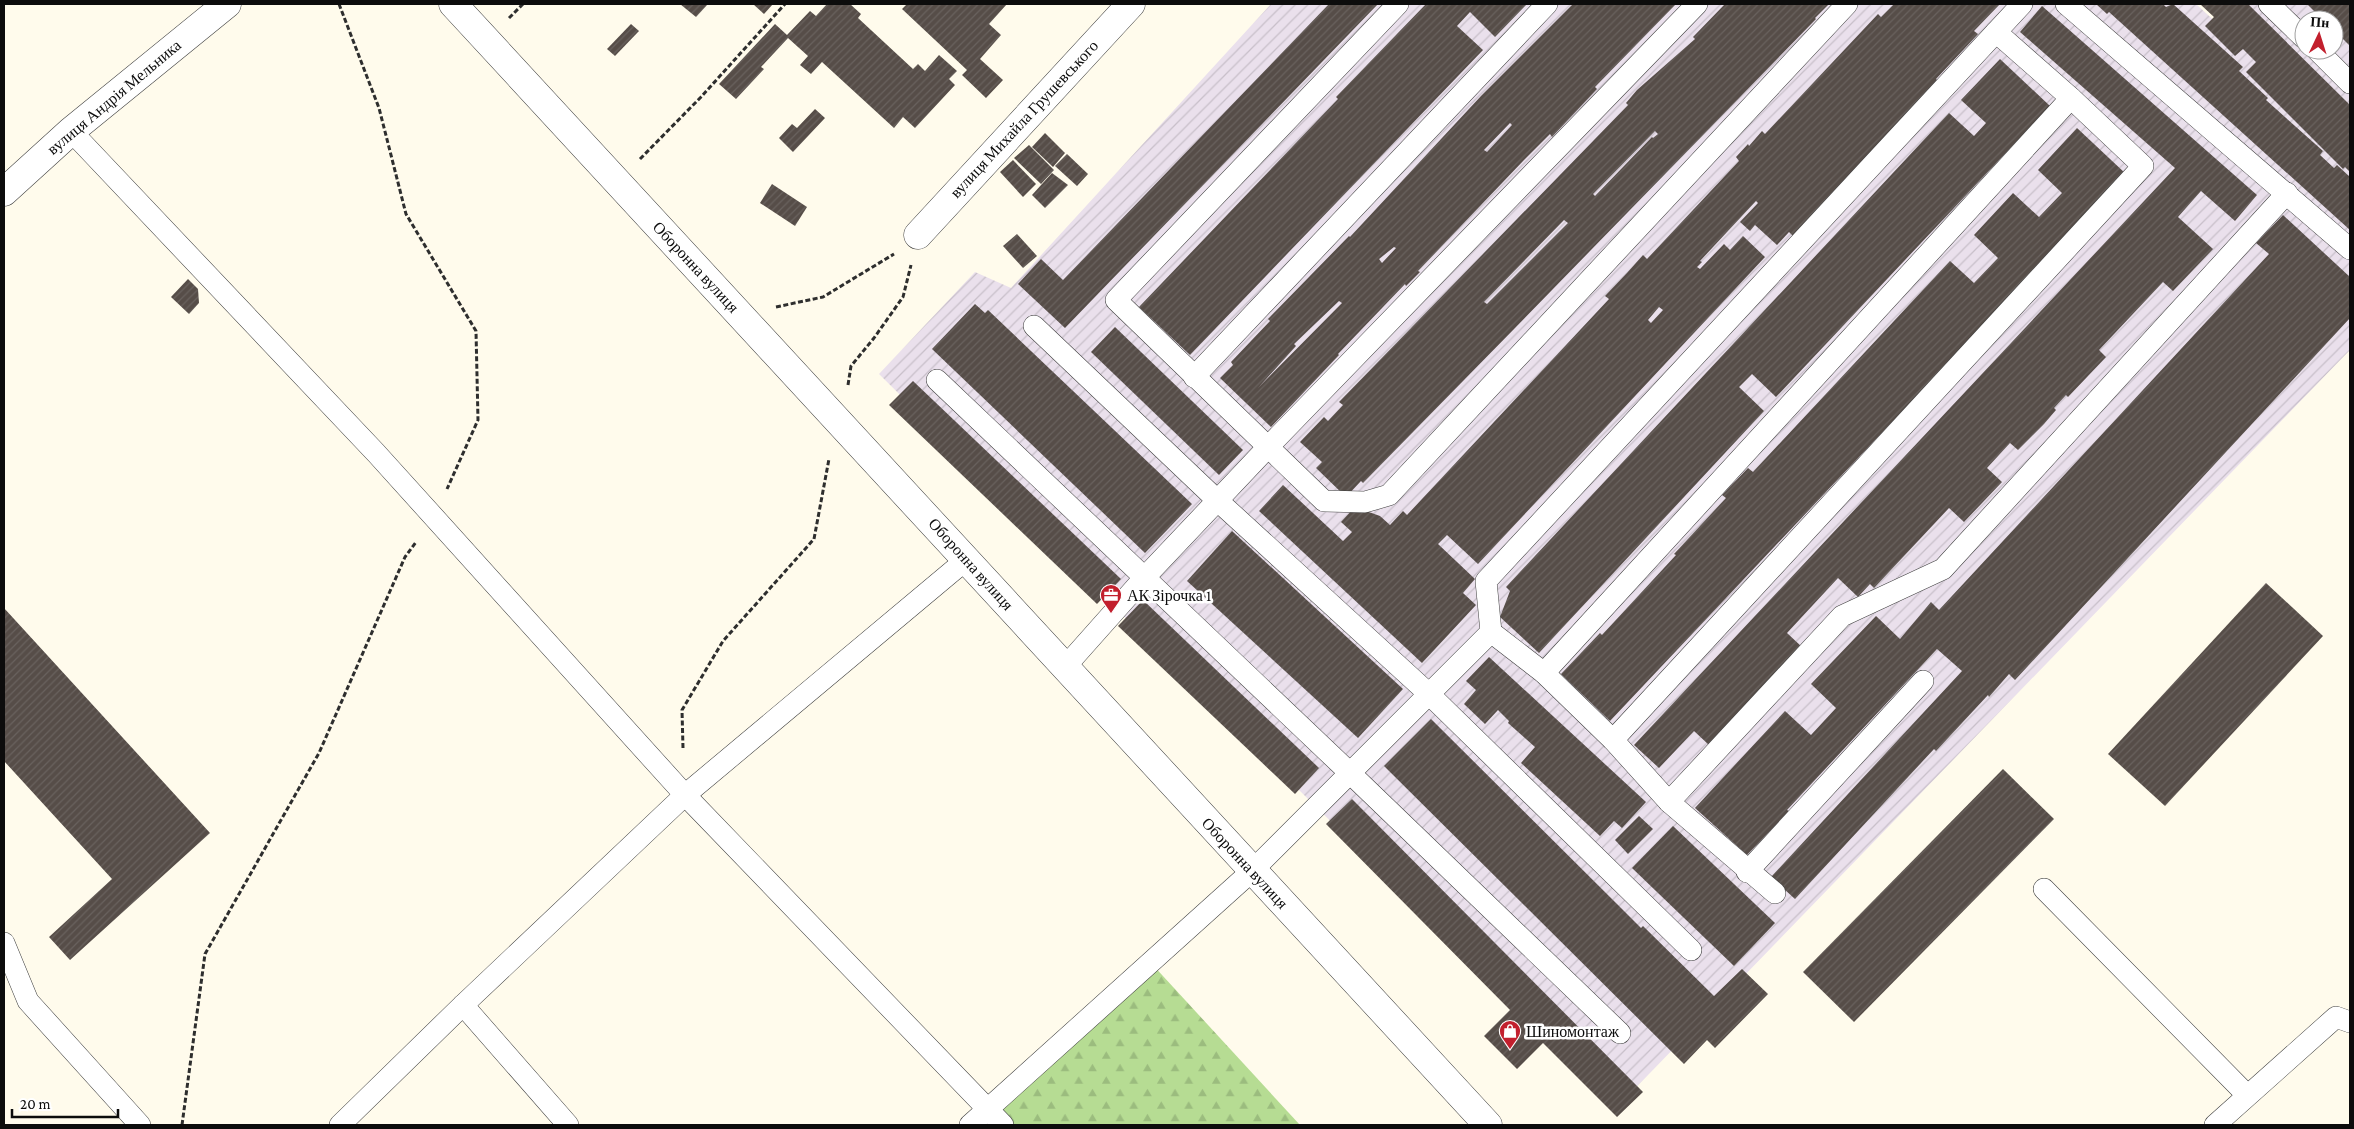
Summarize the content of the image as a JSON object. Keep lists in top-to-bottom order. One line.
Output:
{"streets":{"street":["вулиця Андрія Мельника","вулиця Михайла Грушевського","Оборонна вулиця"]},"places":{"office":["АК Зірочка 1"],"shop":["Шиномонтаж"]},"scale_bar":"20 m","north":"top"}
